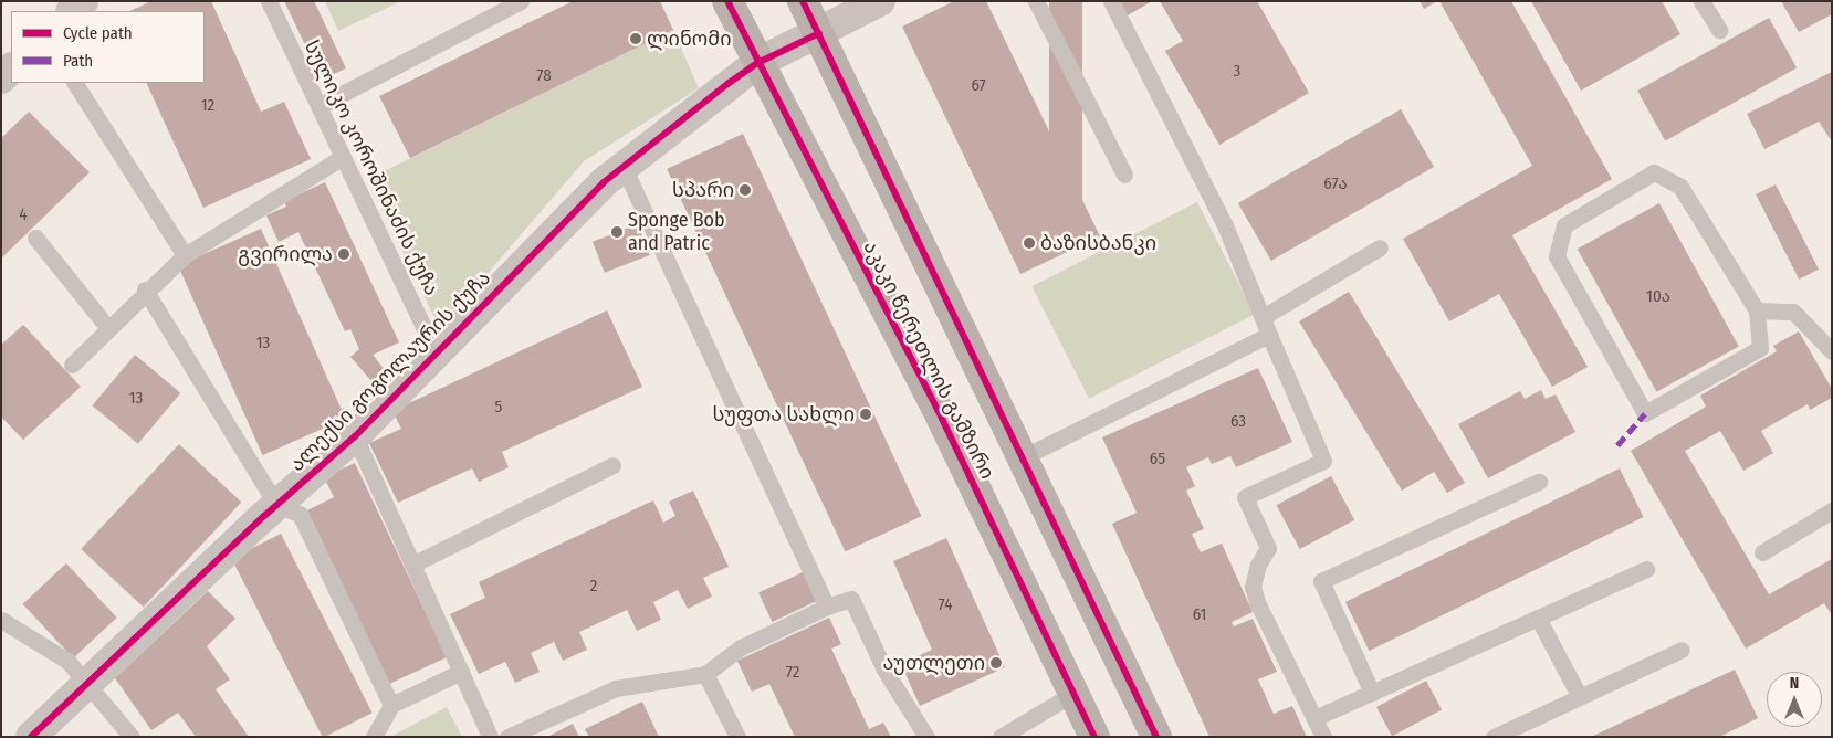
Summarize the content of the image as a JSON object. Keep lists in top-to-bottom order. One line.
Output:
{"streets":{"main road":["აკაკი წერეთლის გამზირი"],"street":["ალექსი გოგოლაურის ქუჩა"],"lane":["სულიკო კოროშინაძის ქუჩა"]},"crossings":[["სულიკო კოროშინაძის ქუჩა","ალექსი გოგოლაურის ქუჩა"],["აკაკი წერეთლის გამზირი","ალექსი გოგოლაურის ქუჩა"]],"places":["ლინომი","სპარი","Sponge Bob and Patric","ბაზისბანკი","გვირილა","სუფთა სახლი","აუთლეთი"],"house_numbers":["3","78","67","12","67ა","4","10ა","13","13","5","63","65","2","74","61","72"],"legend":["Cycle path","Path"],"north":"top"}
